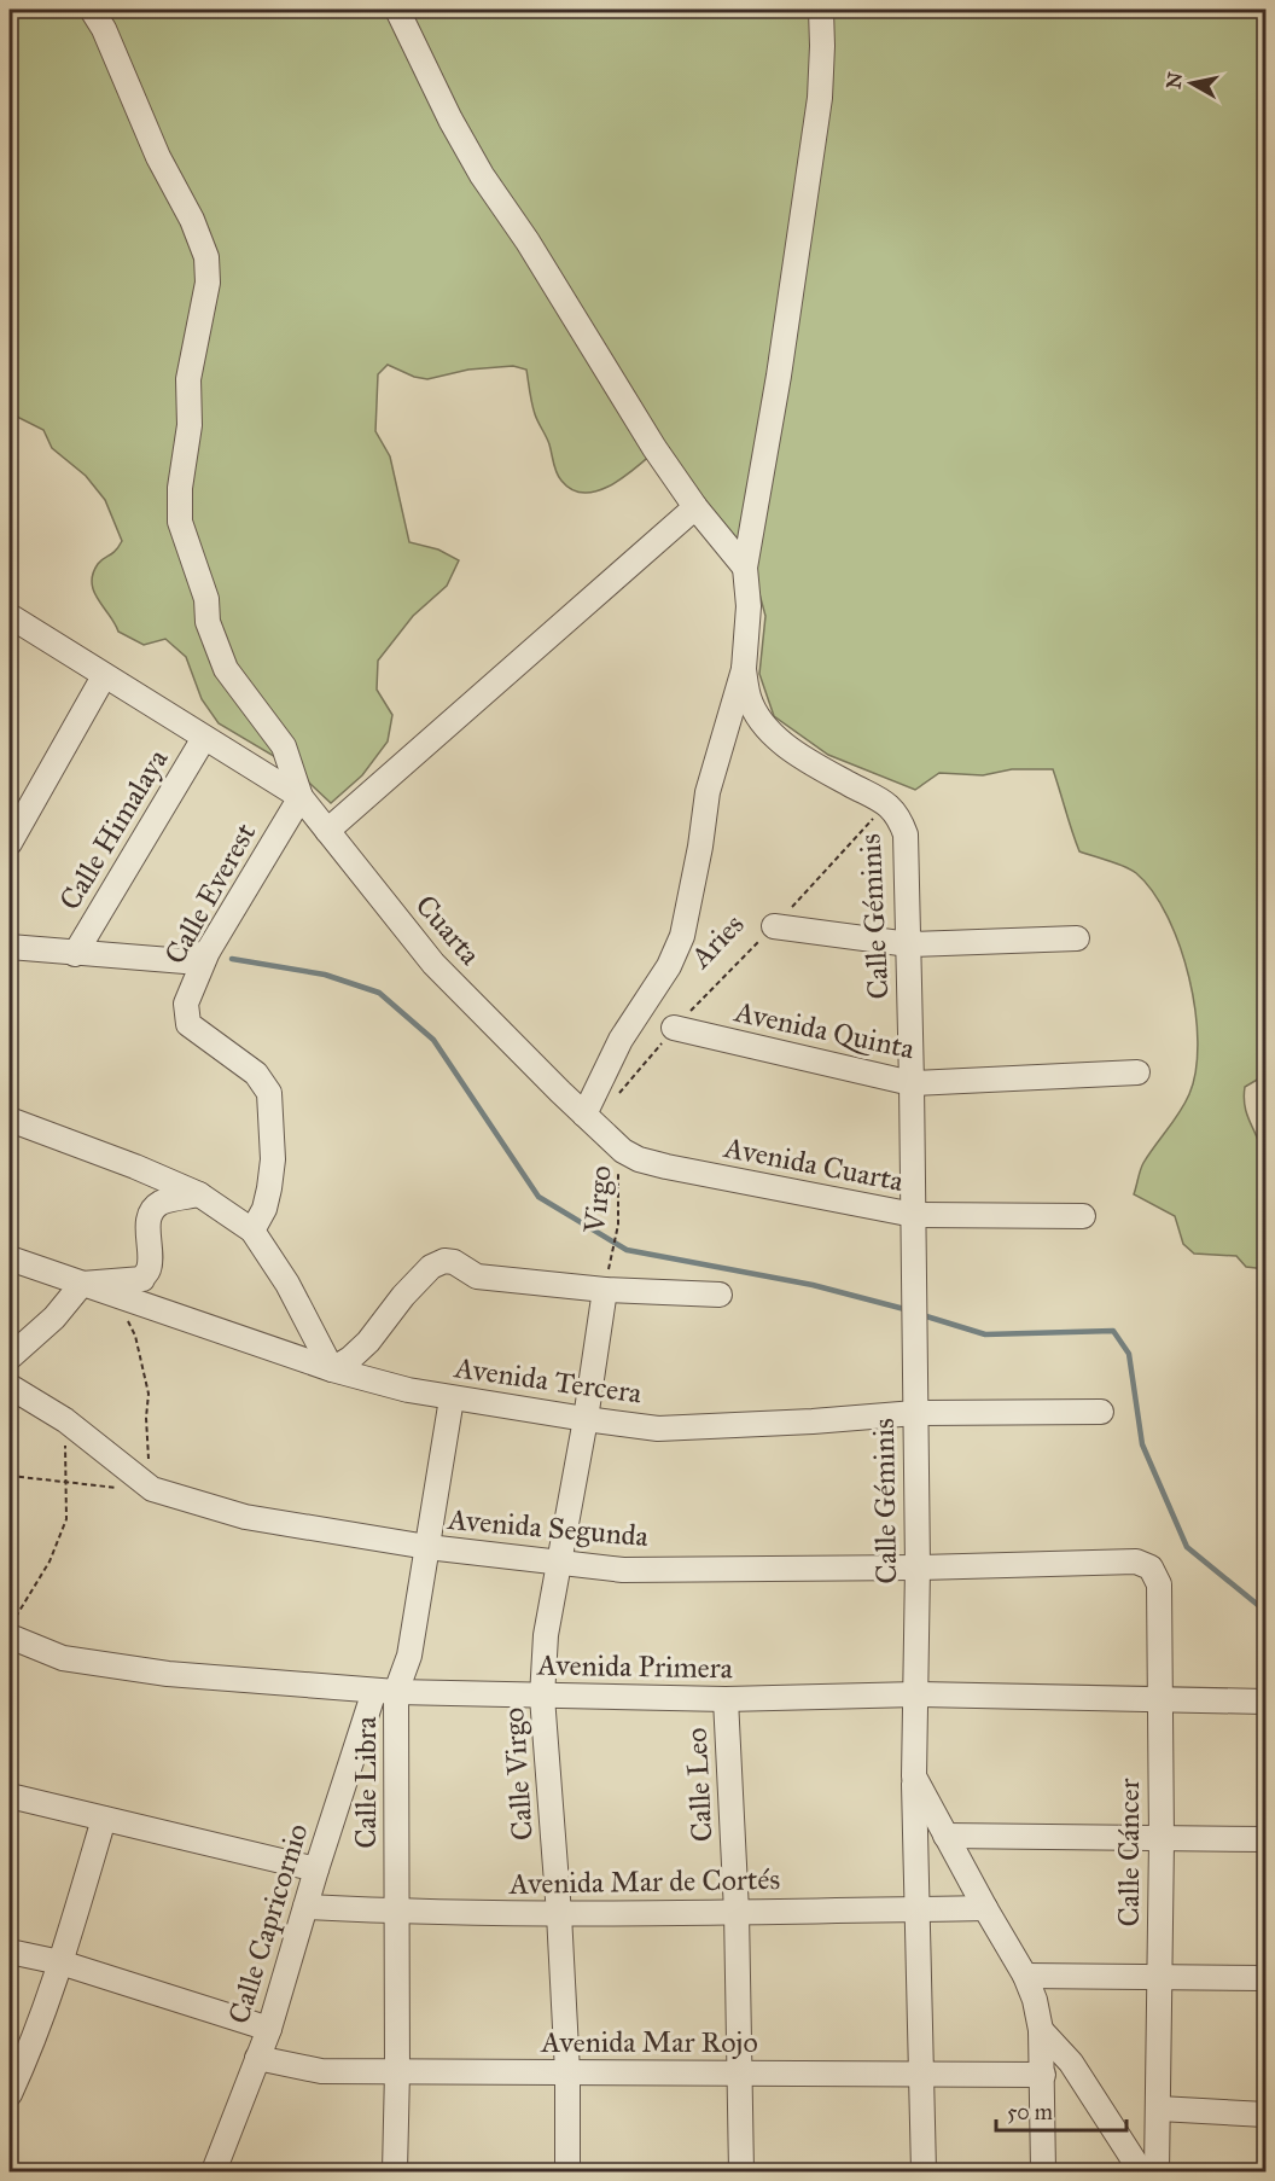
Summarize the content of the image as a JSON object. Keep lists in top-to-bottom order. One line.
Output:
{"streets":{"street":["Calle Himalaya","Calle Everest","Calle Géminis","Cuarta","Avenida Quinta","Avenida Cuarta","Avenida Tercera","Avenida Segunda","Avenida Primera","Calle Virgo","Calle Libra","Calle Leo","Calle Cáncer","Avenida Mar de Cortés","Calle Capricornio","Avenida Mar Rojo"],"path":["Aries","Virgo"]},"crossings":[["Calle Everest","Cuarta"],["Calle Géminis","Aries"],["Calle Géminis","Avenida Quinta"],["Calle Géminis","Avenida Cuarta"],["Calle Géminis","Avenida Tercera"],["Calle Géminis","Avenida Segunda"],["Calle Géminis","Avenida Primera"],["Calle Géminis","Avenida Mar de Cortés"],["Calle Géminis","Avenida Mar Rojo"],["Cuarta","Avenida Cuarta"],["Aries","Avenida Quinta"],["Aries","Avenida Cuarta"],["Avenida Cuarta","Virgo"],["Avenida Tercera","Calle Virgo"],["Avenida Tercera","Calle Libra"],["Avenida Segunda","Calle Virgo"],["Avenida Segunda","Calle Libra"],["Avenida Segunda","Calle Cáncer"],["Avenida Primera","Calle Virgo"],["Avenida Primera","Calle Libra"],["Avenida Primera","Calle Leo"],["Avenida Primera","Calle Cáncer"],["Avenida Primera","Calle Capricornio"],["Calle Virgo","Avenida Mar de Cortés"],["Calle Virgo","Avenida Mar Rojo"],["Calle Libra","Avenida Mar de Cortés"],["Calle Libra","Calle Capricornio"],["Calle Libra","Avenida Mar Rojo"],["Calle Leo","Avenida Mar de Cortés"],["Calle Leo","Avenida Mar Rojo"],["Avenida Mar de Cortés","Calle Capricornio"],["Calle Capricornio","Avenida Mar Rojo"]],"scale_bar":"50 m","north":"left"}
